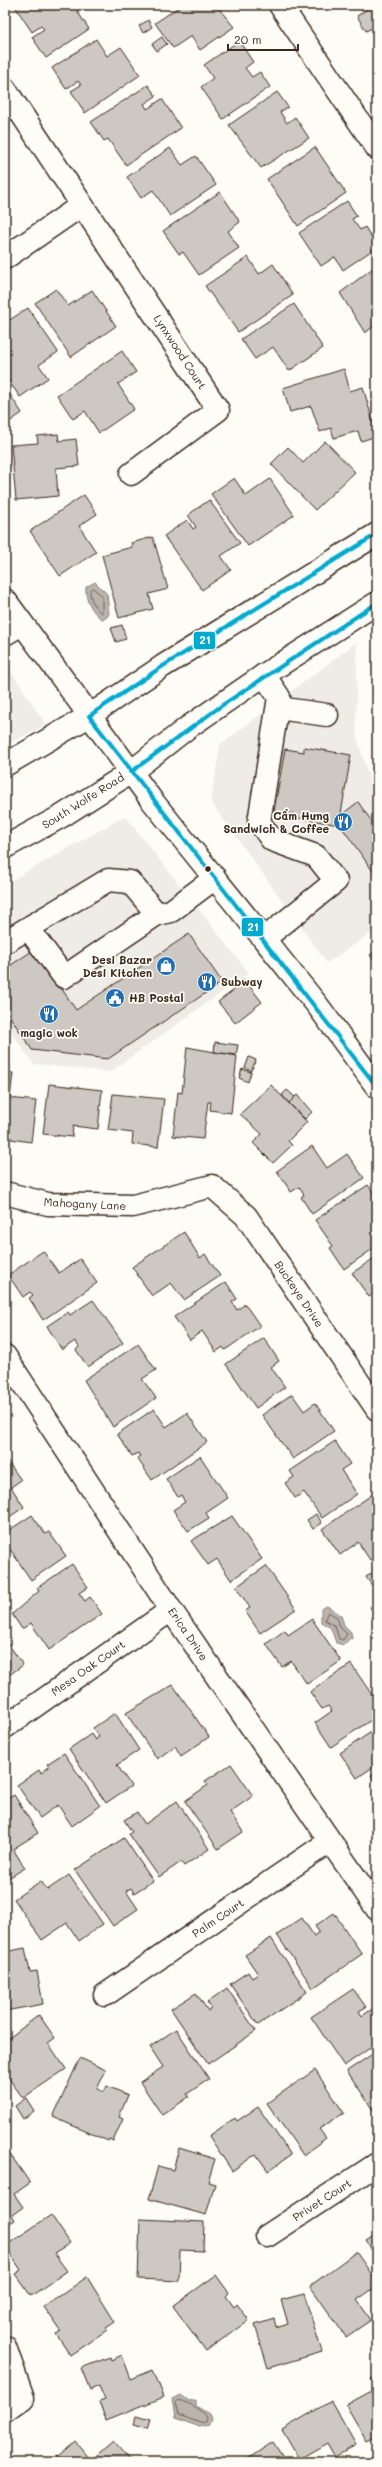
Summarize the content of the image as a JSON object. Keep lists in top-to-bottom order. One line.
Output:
{"streets":{"street":["Lynxwood Court","South Wolfe Road","Mahogany Lane","Buckeye Drive","Erica Drive","Mesa Oak Court","Palm Court","Privet Court"]},"crossings":[["Mahogany Lane","Buckeye Drive"],["Erica Drive","Mesa Oak Court"],["Erica Drive","Palm Court"]],"places":{"restaurant":["Cẩm Hưng Sandwich & Coffee","Subway","magic wok"],"shop":["Desi Bazar Desi Kitchen"],"public building":["HB Postal"]},"lines":["transit line 21"],"scale_bar":"20 m"}
